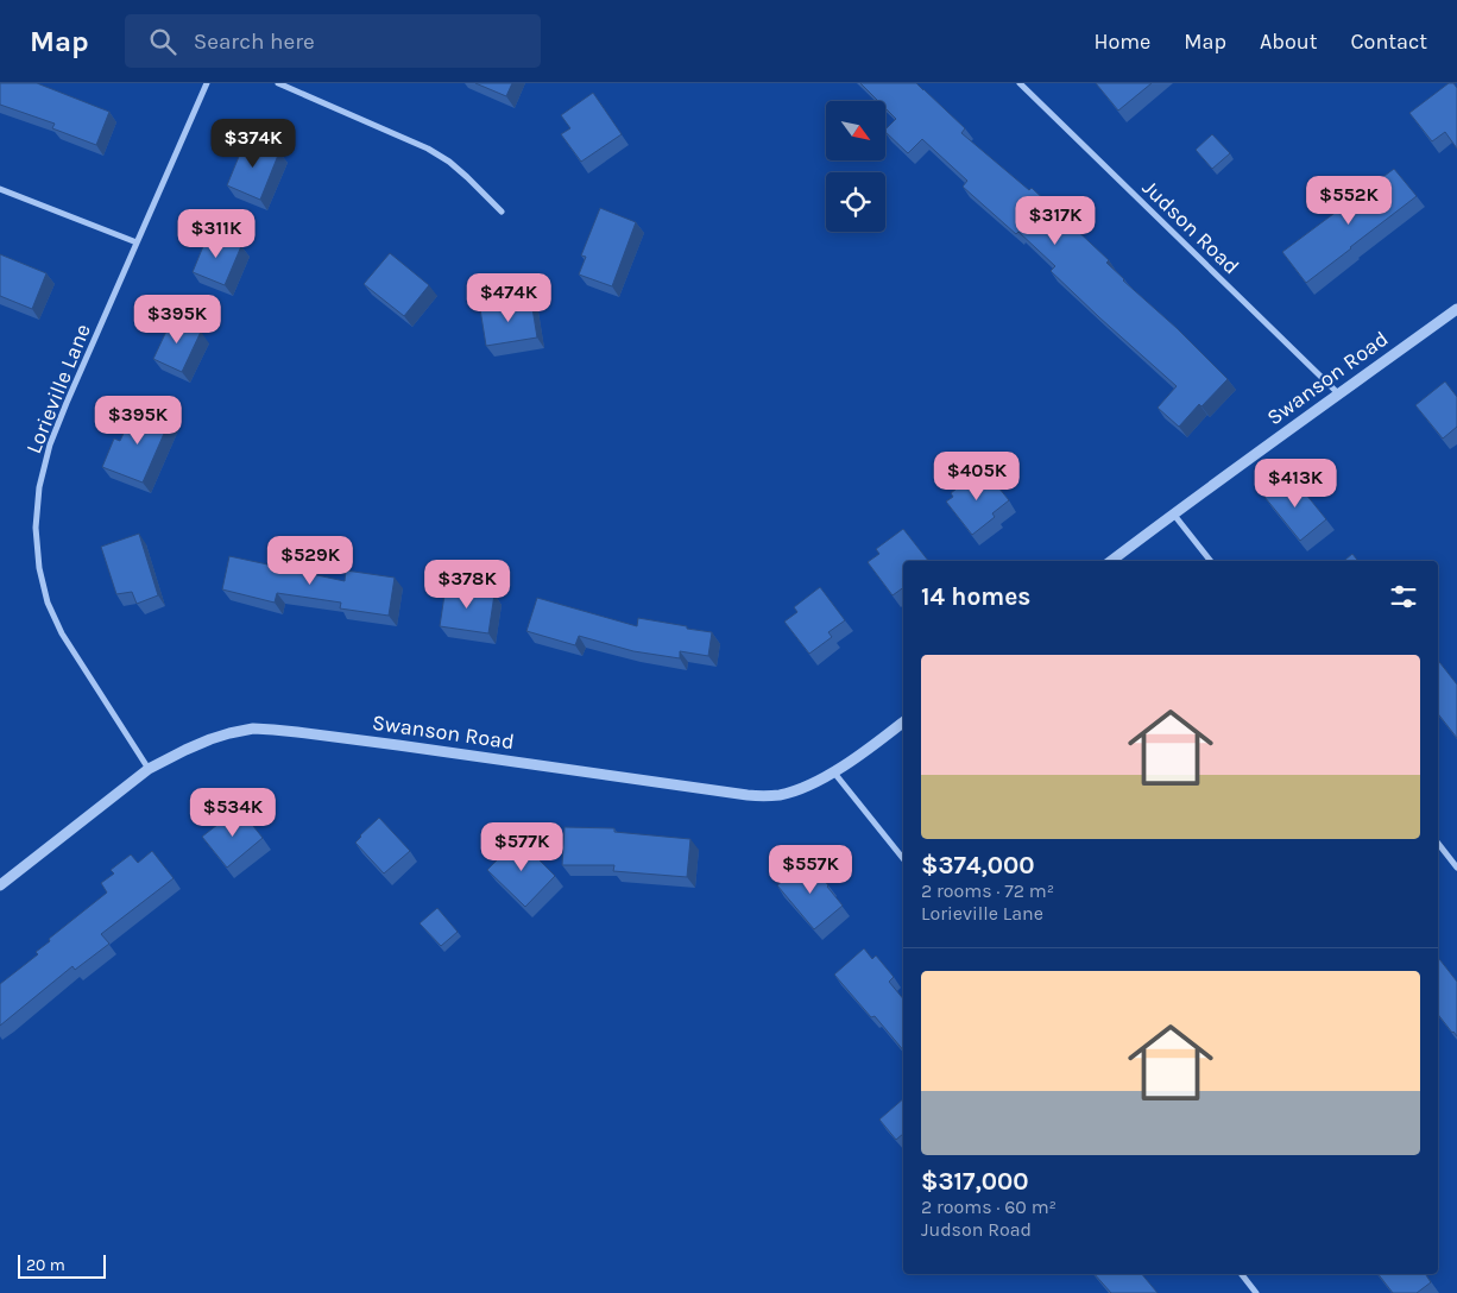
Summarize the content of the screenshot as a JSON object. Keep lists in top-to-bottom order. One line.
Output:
{"streets":{"street":["Judson Road","Swanson Road","Lorieville Lane"]},"crossings":[["Judson Road","Swanson Road"],["Swanson Road","Lorieville Lane"]],"scale_bar":"20 m","north":"bottom right","page":{"header":"Map","search":"Search here","nav":["Home","Map","About","Contact"],"price":["$374K","$552K","$317K","$311K","$474K","$395K","$395K","$405K","$413K","$529K","$378K","$534K","$577K","$557K"],"heading":"14 homes","list":[{"name":"$374,000","note":"2 rooms · 72 m² · Lorieville Lane"},{"name":"$317,000","note":"2 rooms · 60 m² · Judson Road"}],"scale":"20 m"}}
